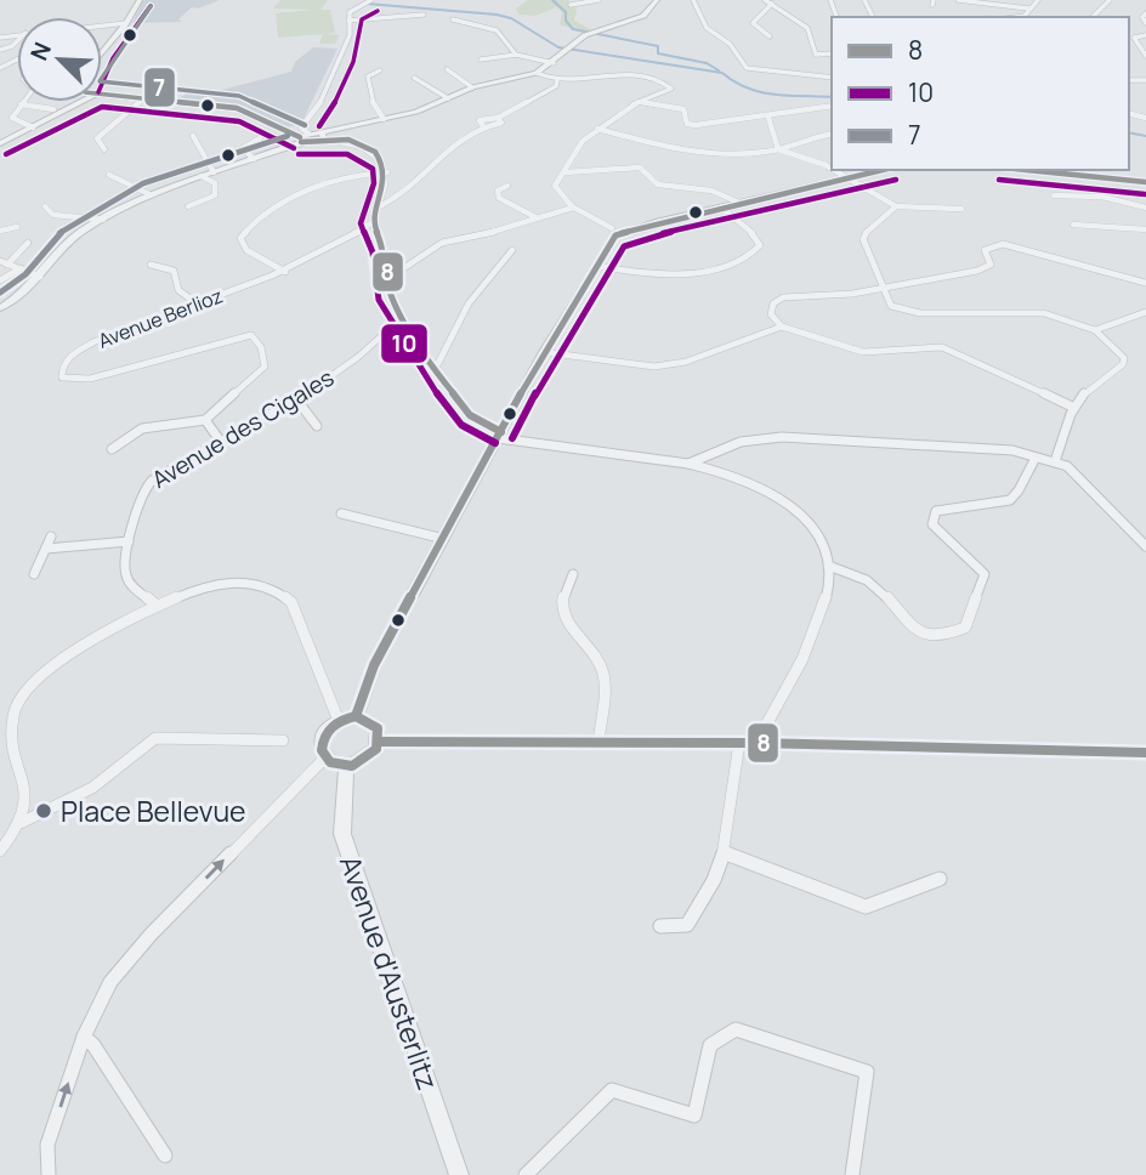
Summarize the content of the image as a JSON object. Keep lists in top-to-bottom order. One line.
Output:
{"streets":{"street":["Avenue Berlioz","Avenue des Cigales","Avenue d'Austerlitz"]},"places":["Place Bellevue"],"lines":["transit line 10","transit line 7","transit line 8"],"legend":["8","10","7"],"north":"top left"}
